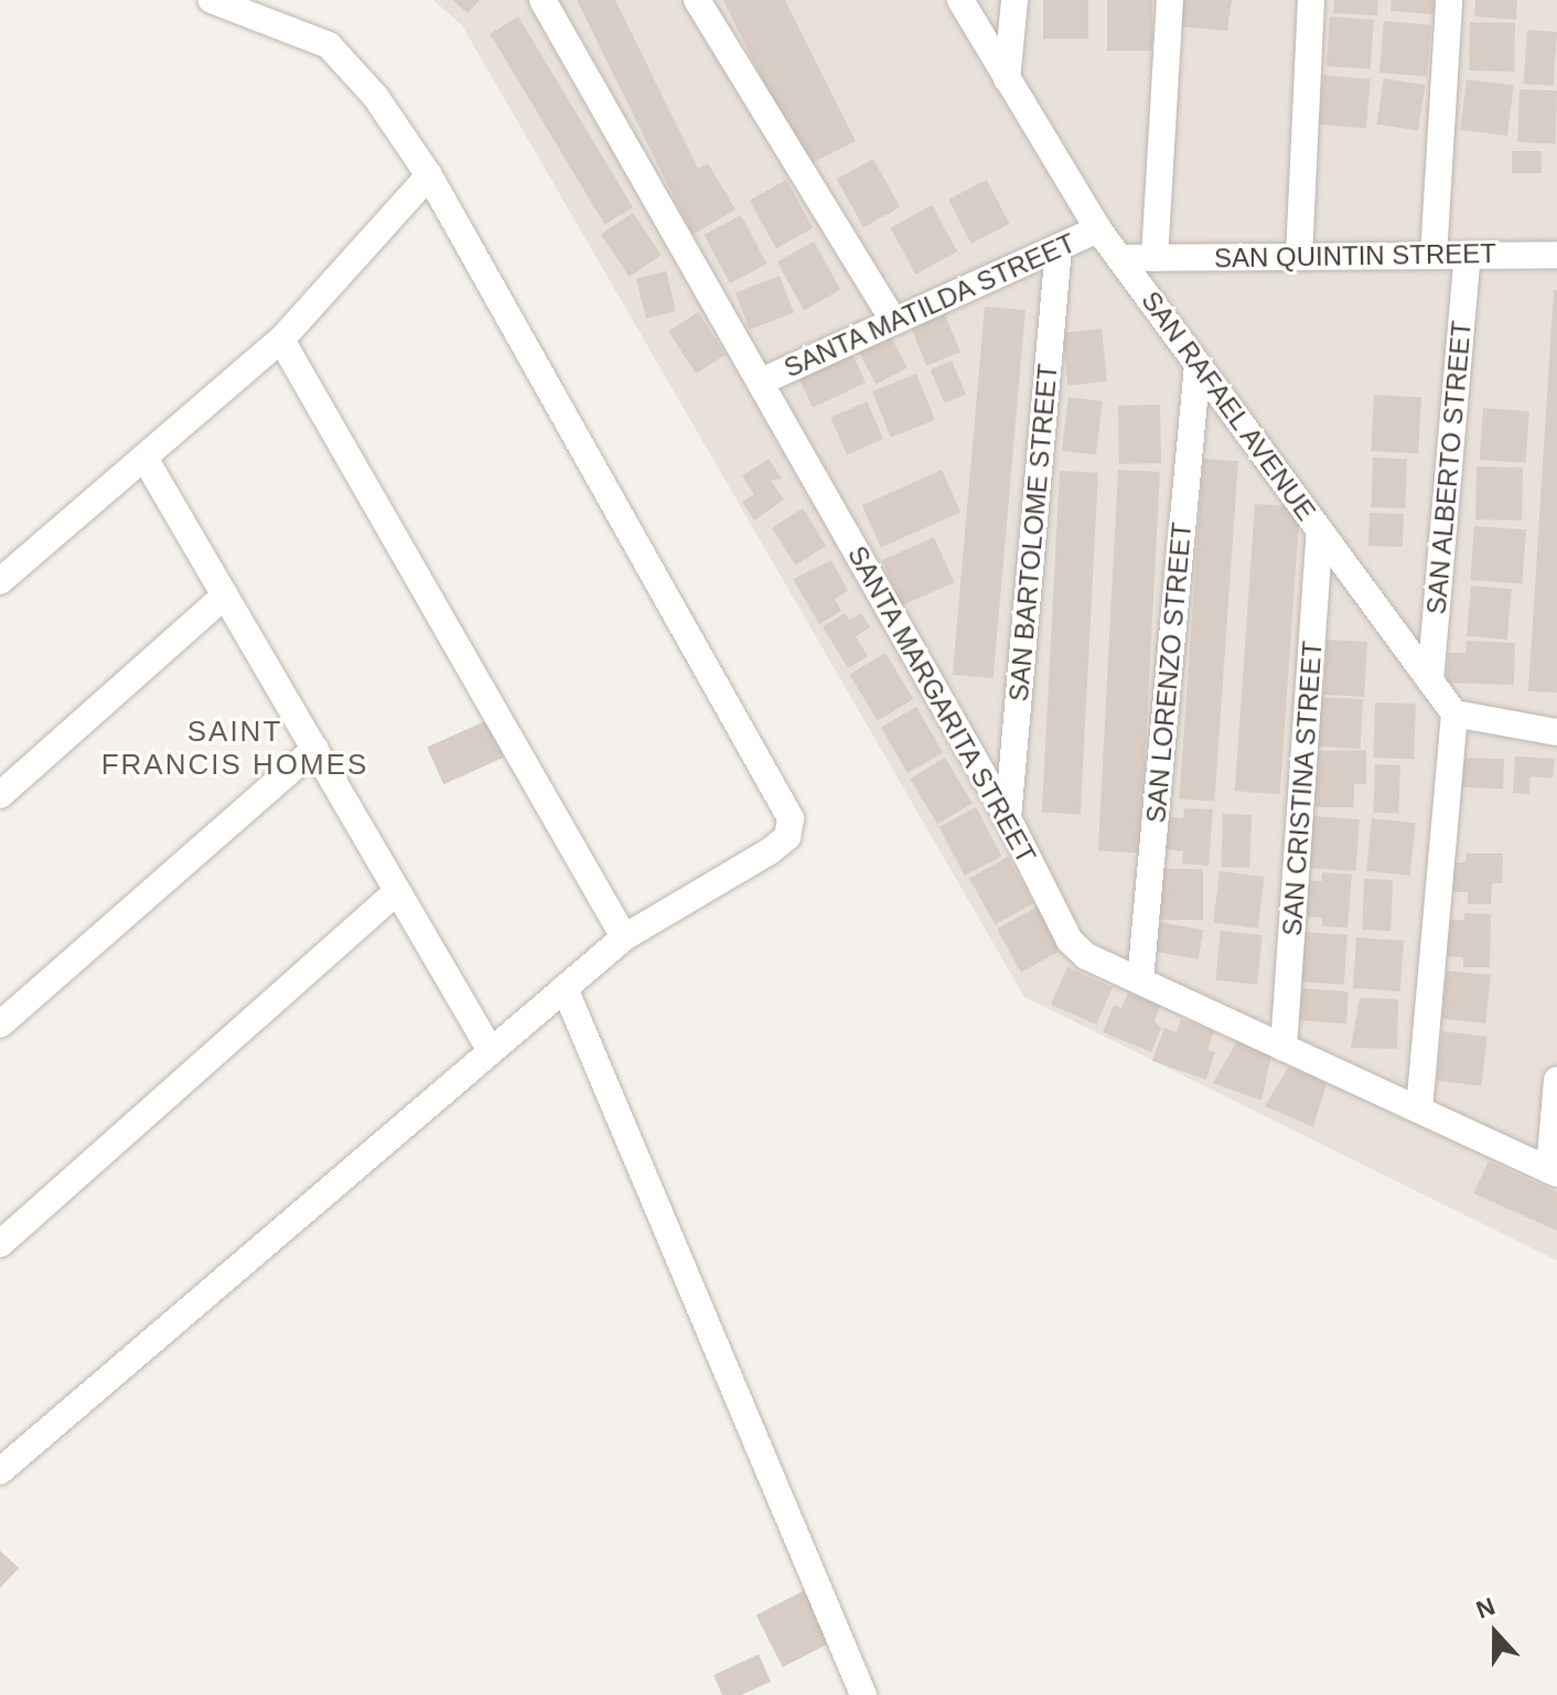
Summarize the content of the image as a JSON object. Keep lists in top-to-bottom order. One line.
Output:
{"streets":{"street":["SAN QUINTIN STREET","SANTA MATILDA STREET","SAN RAFAEL AVENUE","SAN ALBERTO STREET","SAN BARTOLOME STREET","SAN LORENZO STREET","SANTA MARGARITA STREET","SAN CRISTINA STREET"]},"crossings":[["SAN QUINTIN STREET","SAN RAFAEL AVENUE"],["SAN QUINTIN STREET","SAN ALBERTO STREET"],["SANTA MATILDA STREET","SAN RAFAEL AVENUE"],["SANTA MATILDA STREET","SAN BARTOLOME STREET"],["SANTA MATILDA STREET","SANTA MARGARITA STREET"],["SAN RAFAEL AVENUE","SAN ALBERTO STREET"],["SAN RAFAEL AVENUE","SAN LORENZO STREET"],["SAN RAFAEL AVENUE","SAN CRISTINA STREET"],["SAN BARTOLOME STREET","SANTA MARGARITA STREET"],["SAN LORENZO STREET","SANTA MARGARITA STREET"],["SANTA MARGARITA STREET","SAN CRISTINA STREET"]],"districts":["SAINT FRANCIS HOMES"],"north":"top"}
